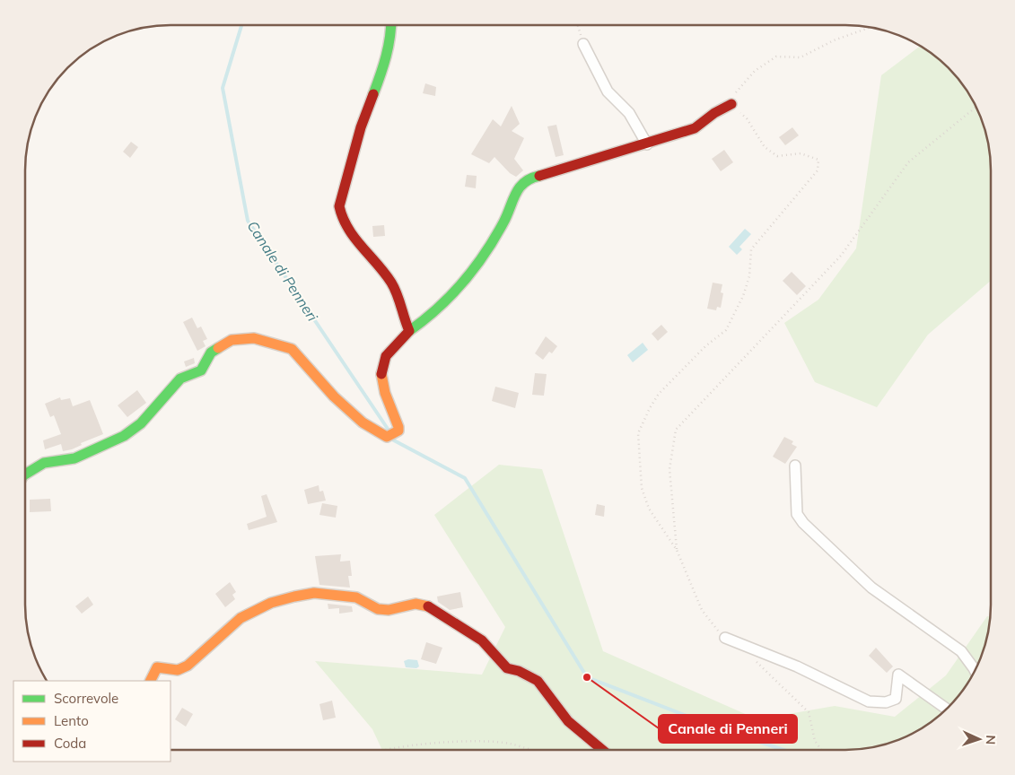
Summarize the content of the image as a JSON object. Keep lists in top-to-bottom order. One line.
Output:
{"water":["Canale di Penneri"],"places":["Canale di Penneri"],"legend":["Scorrevole","Lento","Coda"],"north":"right"}
